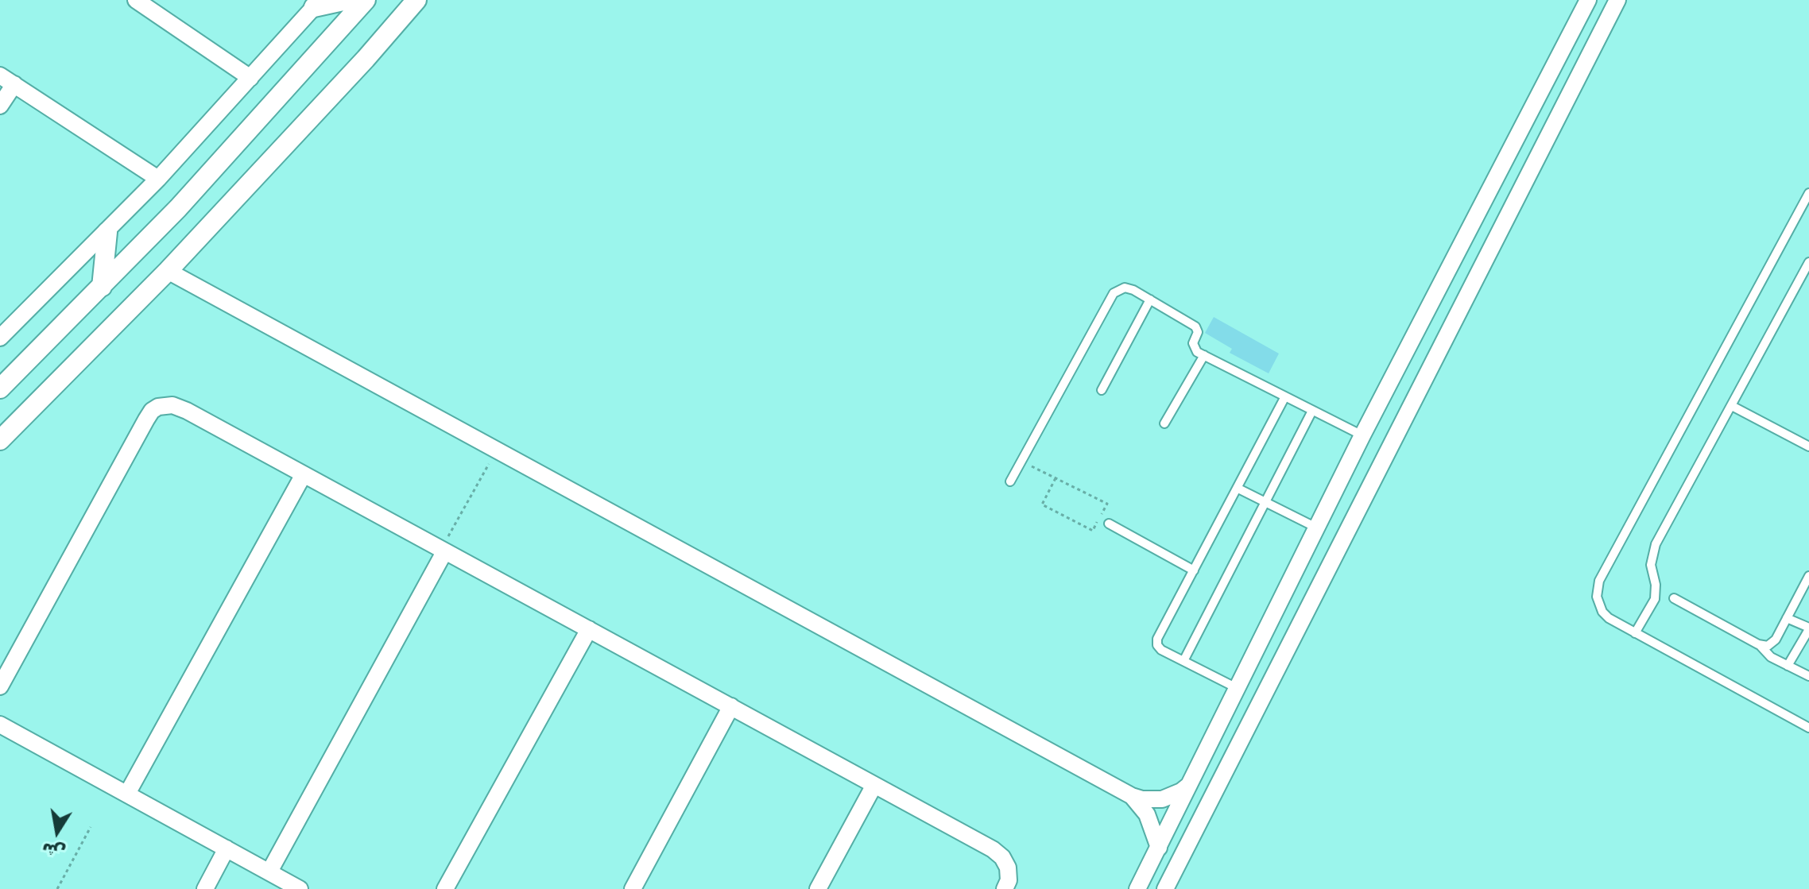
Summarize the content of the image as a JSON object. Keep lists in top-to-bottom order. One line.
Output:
{"north":"bottom"}
